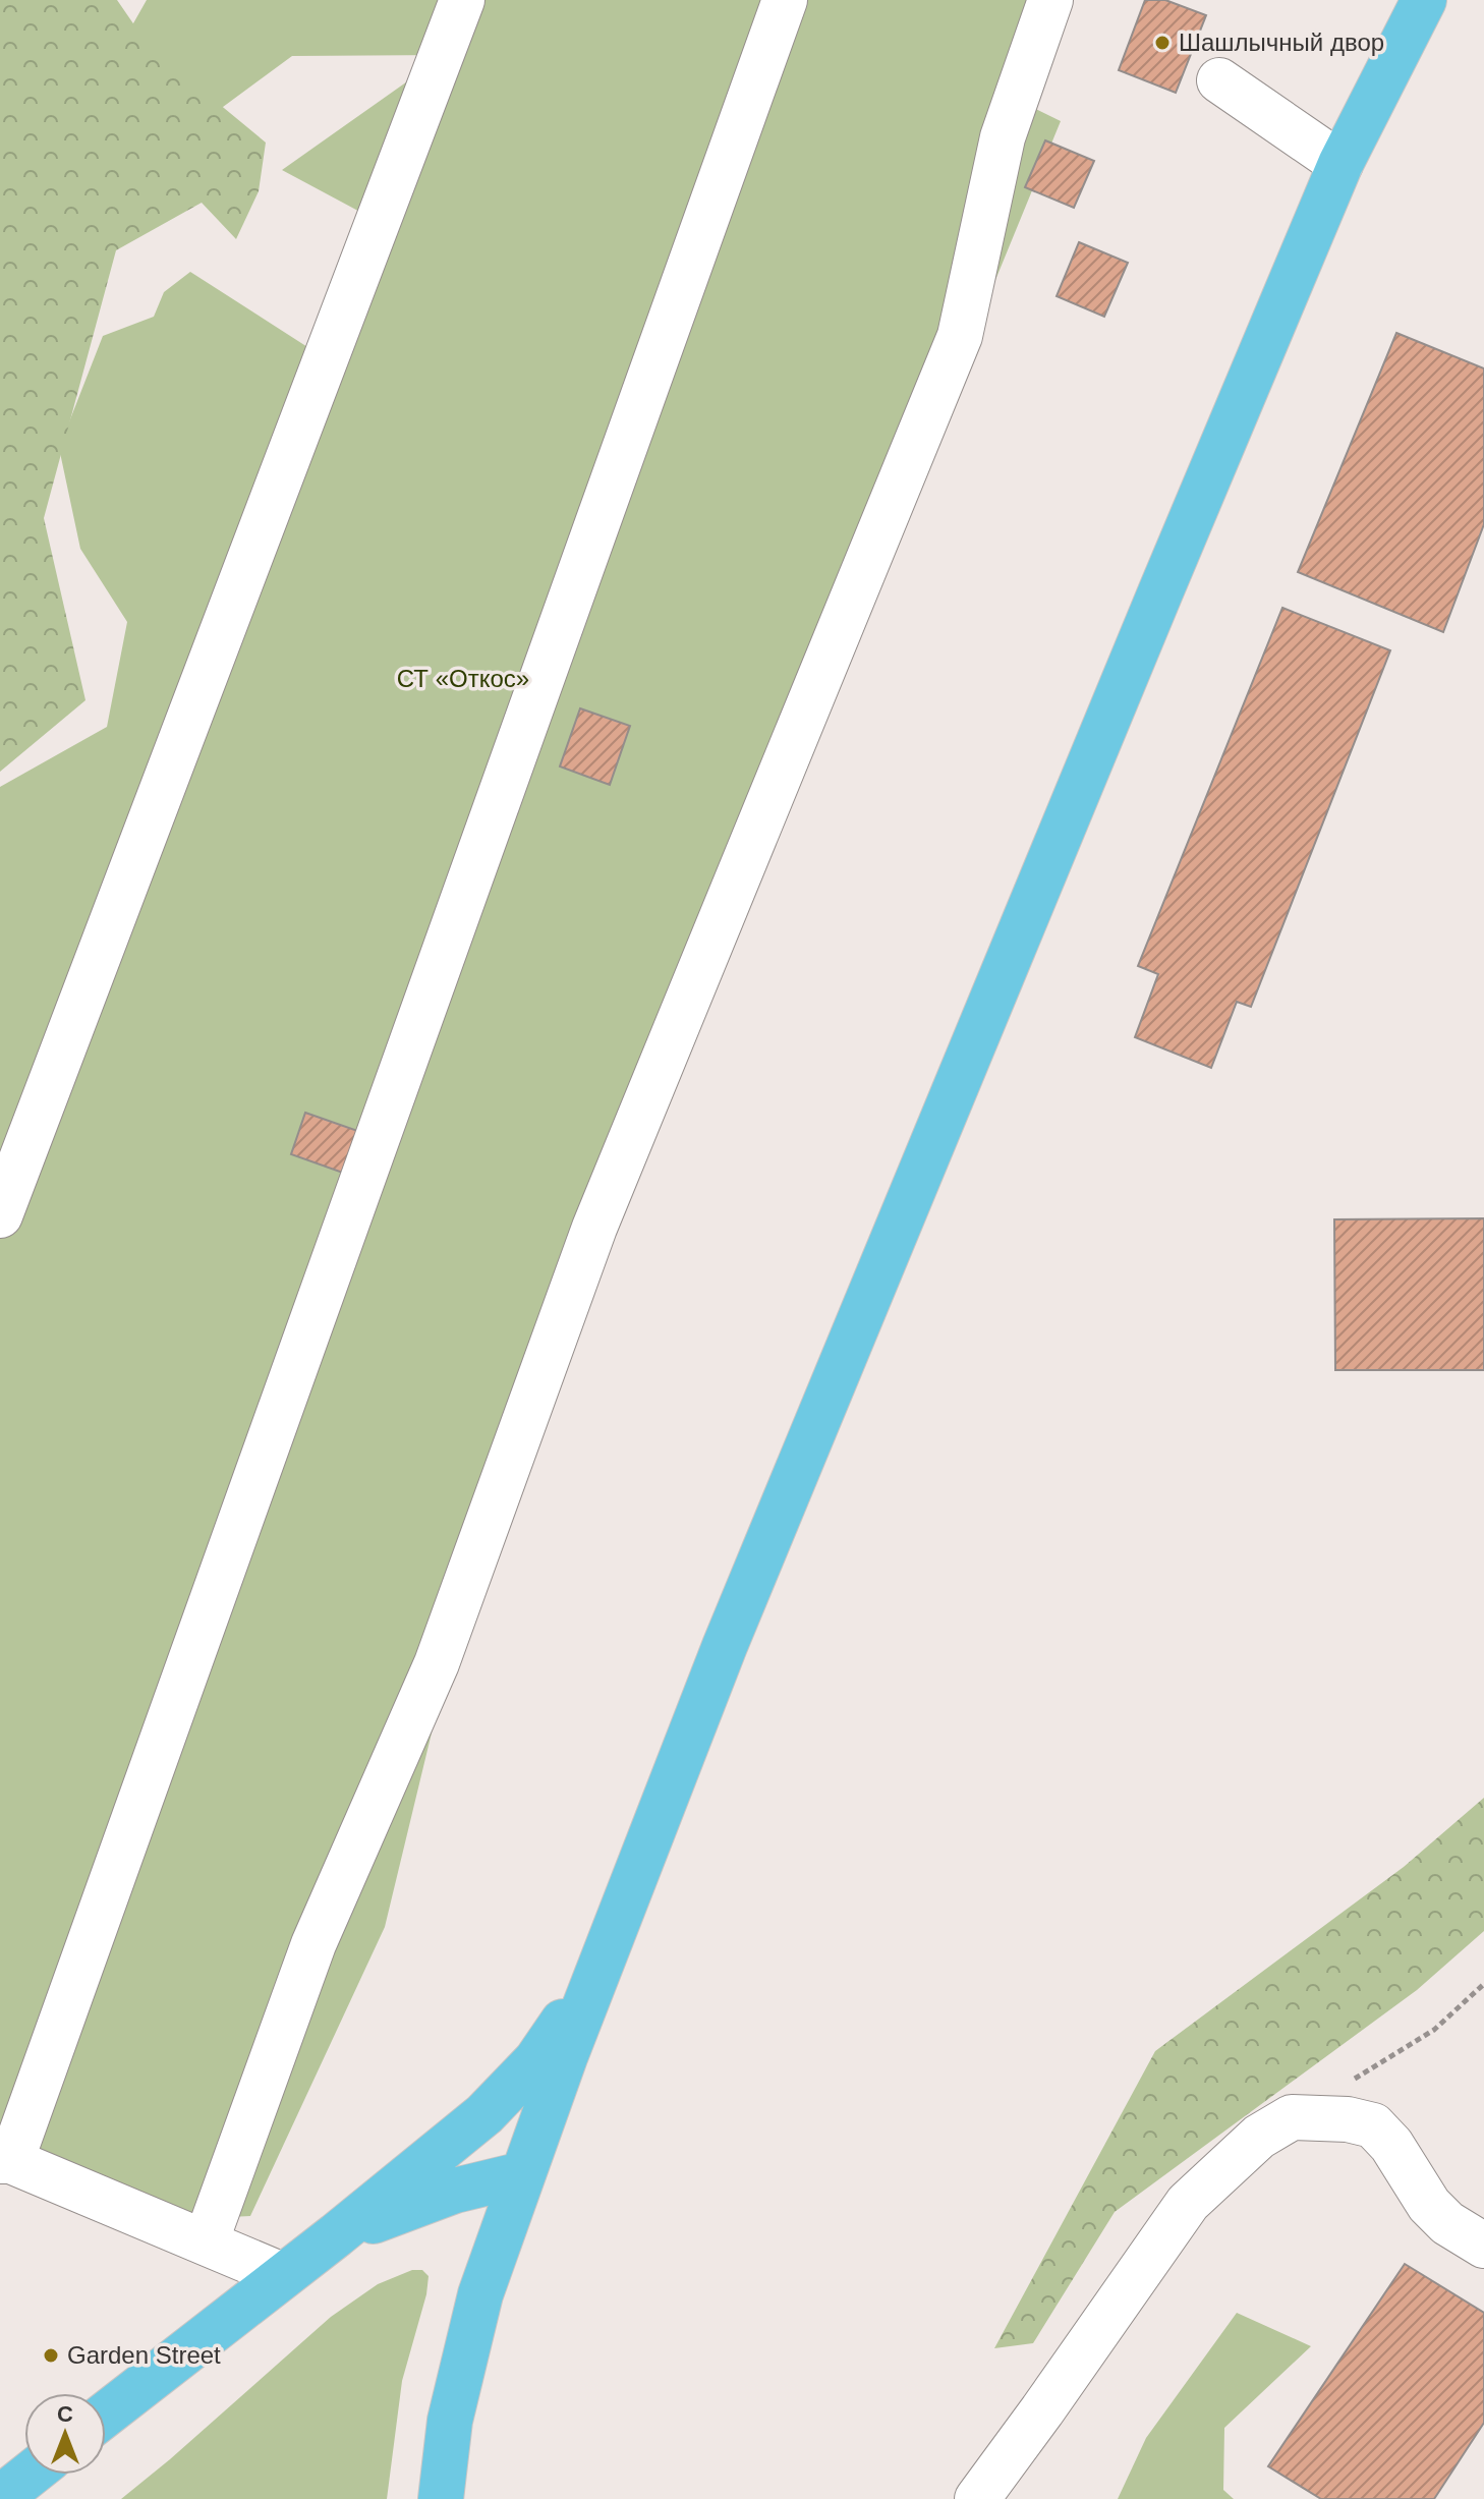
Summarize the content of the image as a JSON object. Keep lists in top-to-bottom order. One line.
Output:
{"parks":["СТ «Откос»"],"places":["Шашлычный двор","Garden Street"],"north":"top"}
